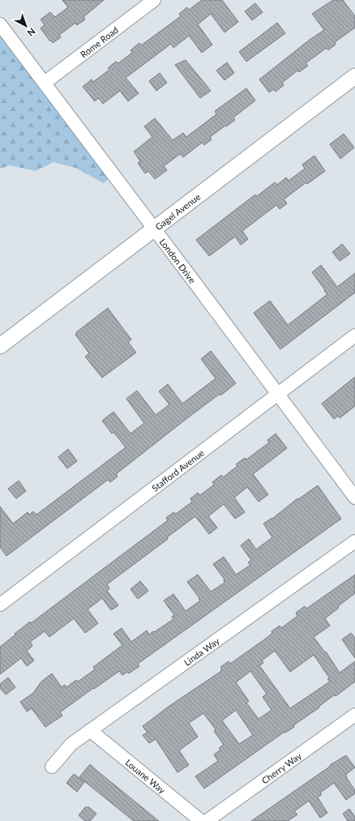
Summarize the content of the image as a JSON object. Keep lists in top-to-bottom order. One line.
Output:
{"streets":{"street":["Rome Road","Gagel Avenue","London Drive","Stafford Avenue","Linda Way","Cherry Way","Louane Way"]},"crossings":[["Rome Road","London Drive"],["Gagel Avenue","London Drive"],["London Drive","Stafford Avenue"],["Linda Way","Louane Way"]],"north":"bottom right"}
